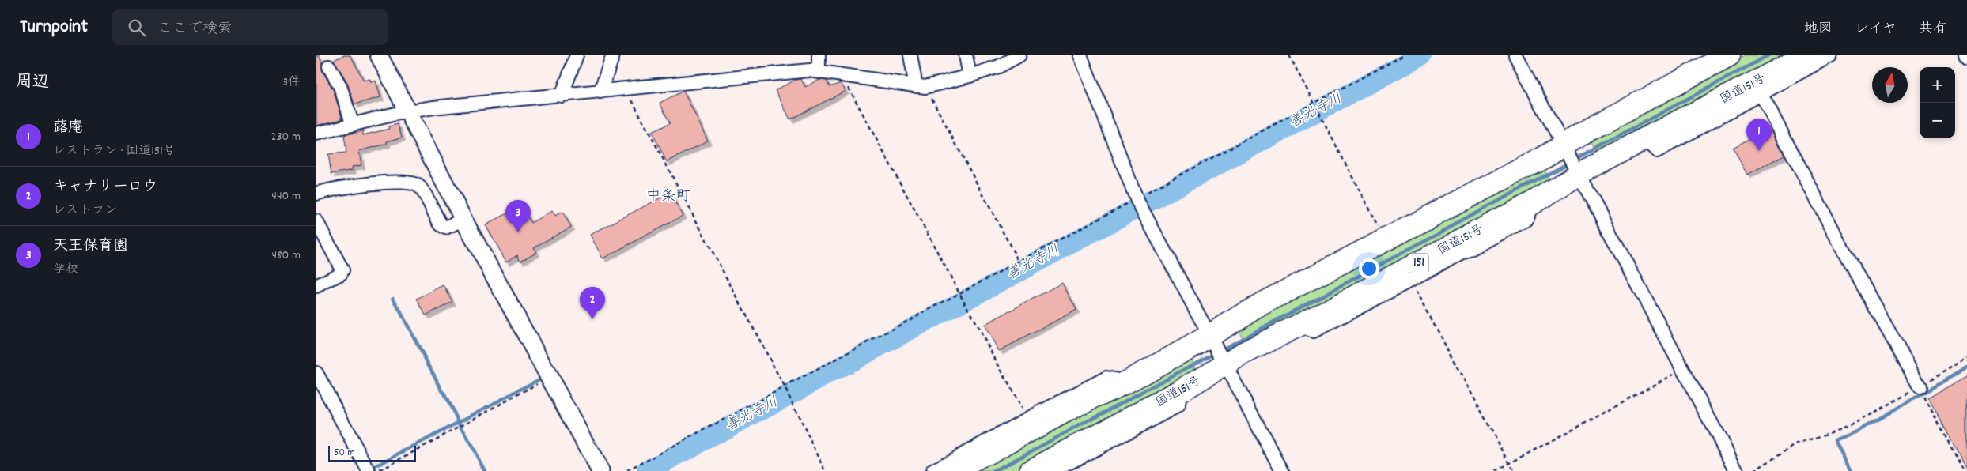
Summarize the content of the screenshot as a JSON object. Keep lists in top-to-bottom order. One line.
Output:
{"streets":{"highway":["国道151号","151"]},"districts":["中条町"],"water":["善光寺川"],"scale_bar":"50 m","north":"top","page":{"header":"Turnpoint","search":"ここで検索","nav":["地図","レイヤ","共有"],"heading":["周辺","3件"],"map_buttons":["+","−"],"list":[{"mark":"1","name":"蕗庵","note":"レストラン · 国道151号","value":"230 m"},{"mark":"2","name":"キャナリーロウ","note":"レストラン","value":"440 m"},{"mark":"3","name":"天王保育園","note":"学校","value":"480 m"}],"pins":["1","3","2"],"scale":"50 m"}}
